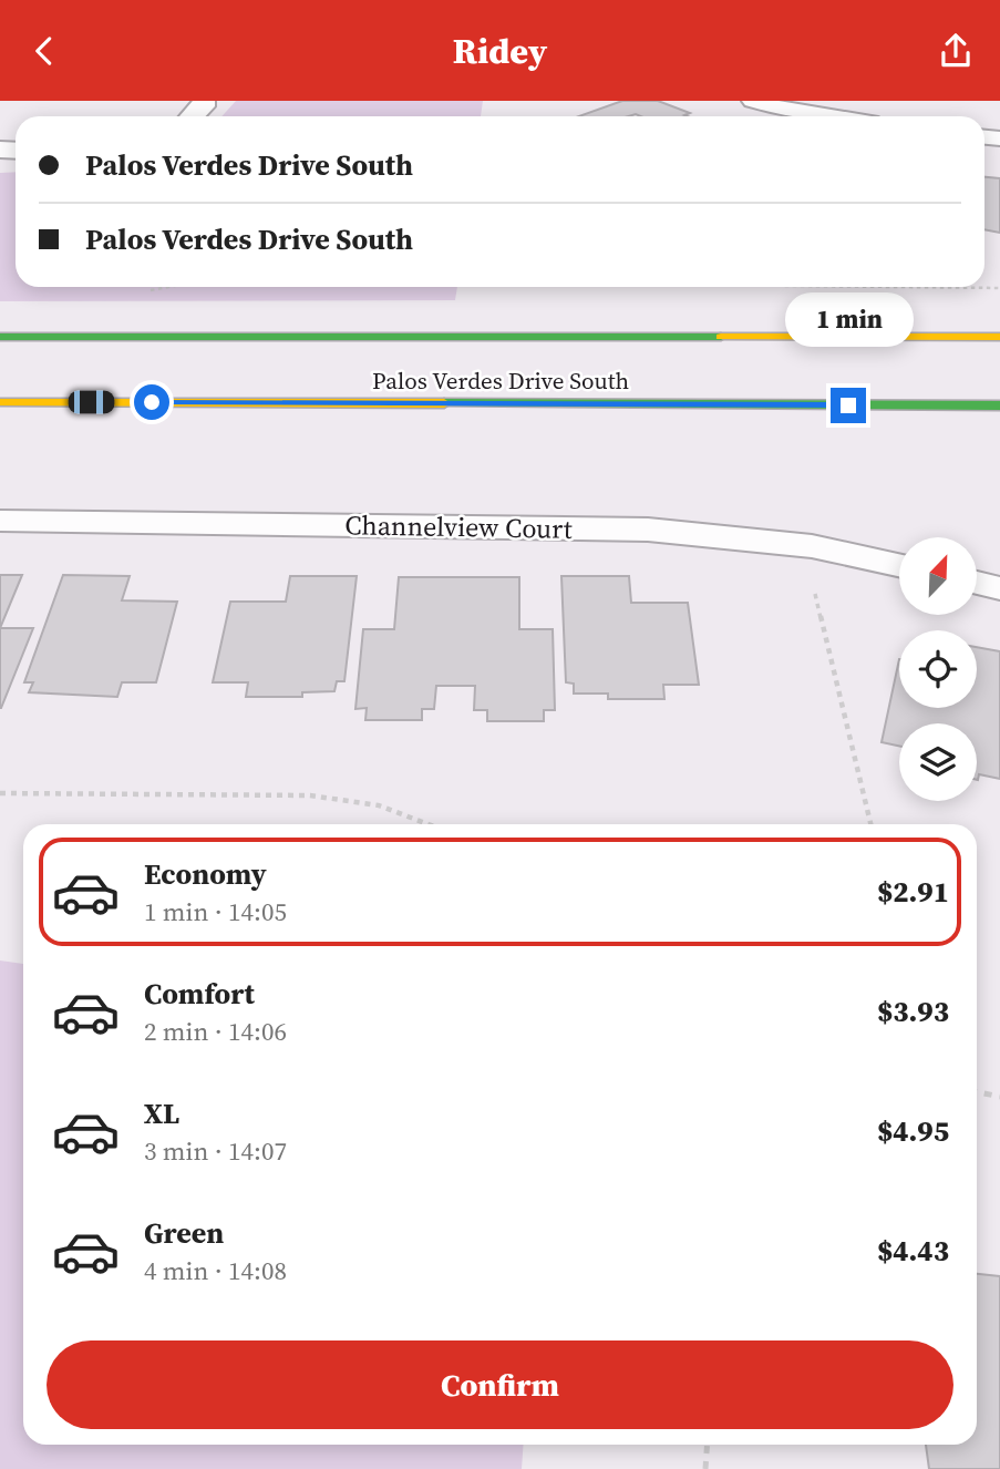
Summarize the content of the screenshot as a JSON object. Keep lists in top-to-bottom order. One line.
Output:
{"streets":{"main road":["Palos Verdes Drive South"],"street":["Channelview Court"]},"north":"top right","page":{"header":"Ridey","banner":["Palos Verdes Drive South","Palos Verdes Drive South"],"bubble":"1 min","list":[{"name":"Economy","note":"1 min · 14:05","value":"$2.91"},{"name":"Comfort","note":"2 min · 14:06","value":"$3.93"},{"name":"XL","note":"3 min · 14:07","value":"$4.95"},{"name":"Green","note":"4 min · 14:08","value":"$4.43"}],"buttons":"Confirm"}}
